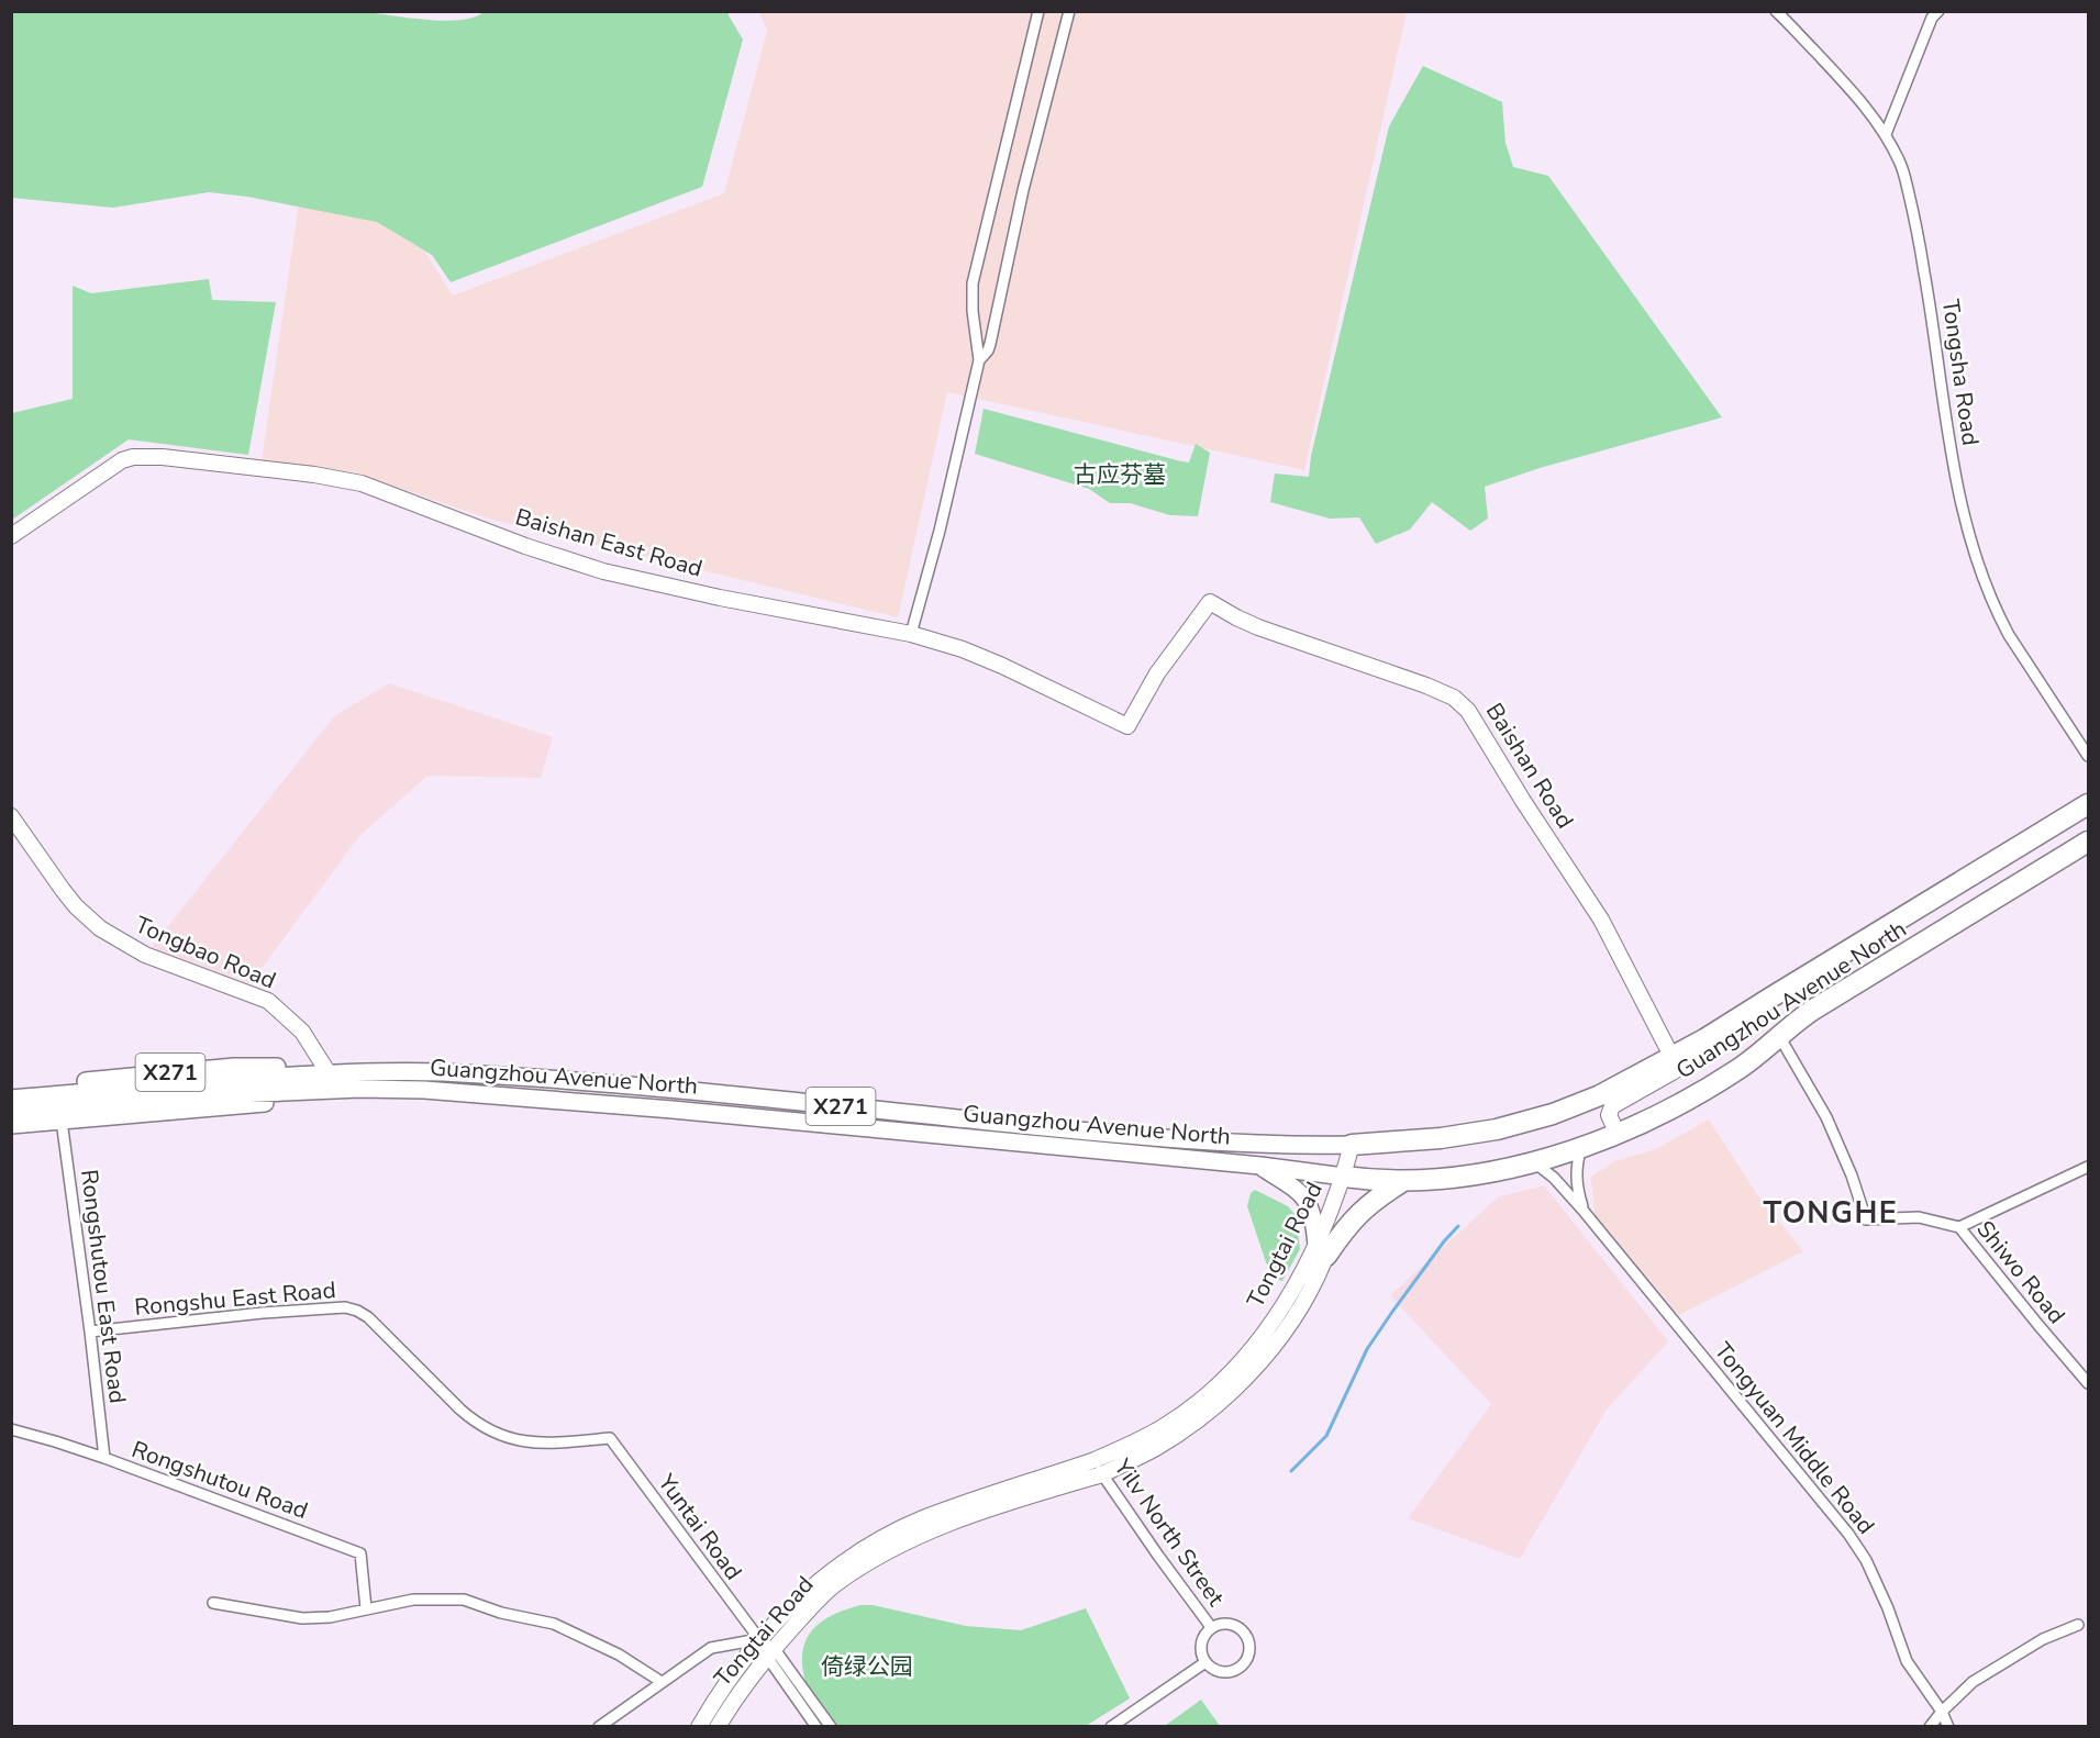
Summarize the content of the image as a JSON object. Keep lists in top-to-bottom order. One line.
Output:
{"streets":{"highway":["Guangzhou Avenue North","X271"],"street":["Tongsha Road","Baishan East Road","Baishan Road","Tongbao Road","Tongtai Road","Shiwo Road","Rongshutou East Road","Rongshu East Road","Tongyuan Middle Road","Rongshutou Road","Yuntai Road","Yilv North Street"]},"crossings":[["Baishan East Road","Baishan Road"],["Baishan Road","Guangzhou Avenue North"],["Tongbao Road","Guangzhou Avenue North"],["Guangzhou Avenue North","Tongtai Road"],["Guangzhou Avenue North","Shiwo Road"],["Guangzhou Avenue North","Rongshutou East Road"],["Guangzhou Avenue North","Tongyuan Middle Road"],["Tongtai Road","Yuntai Road"],["Tongtai Road","Yilv North Street"],["Rongshutou East Road","Rongshu East Road"],["Rongshutou East Road","Rongshutou Road"],["Rongshu East Road","Yuntai Road"]],"districts":["TONGHE"],"parks":["古应芬墓","倚绿公园"]}
